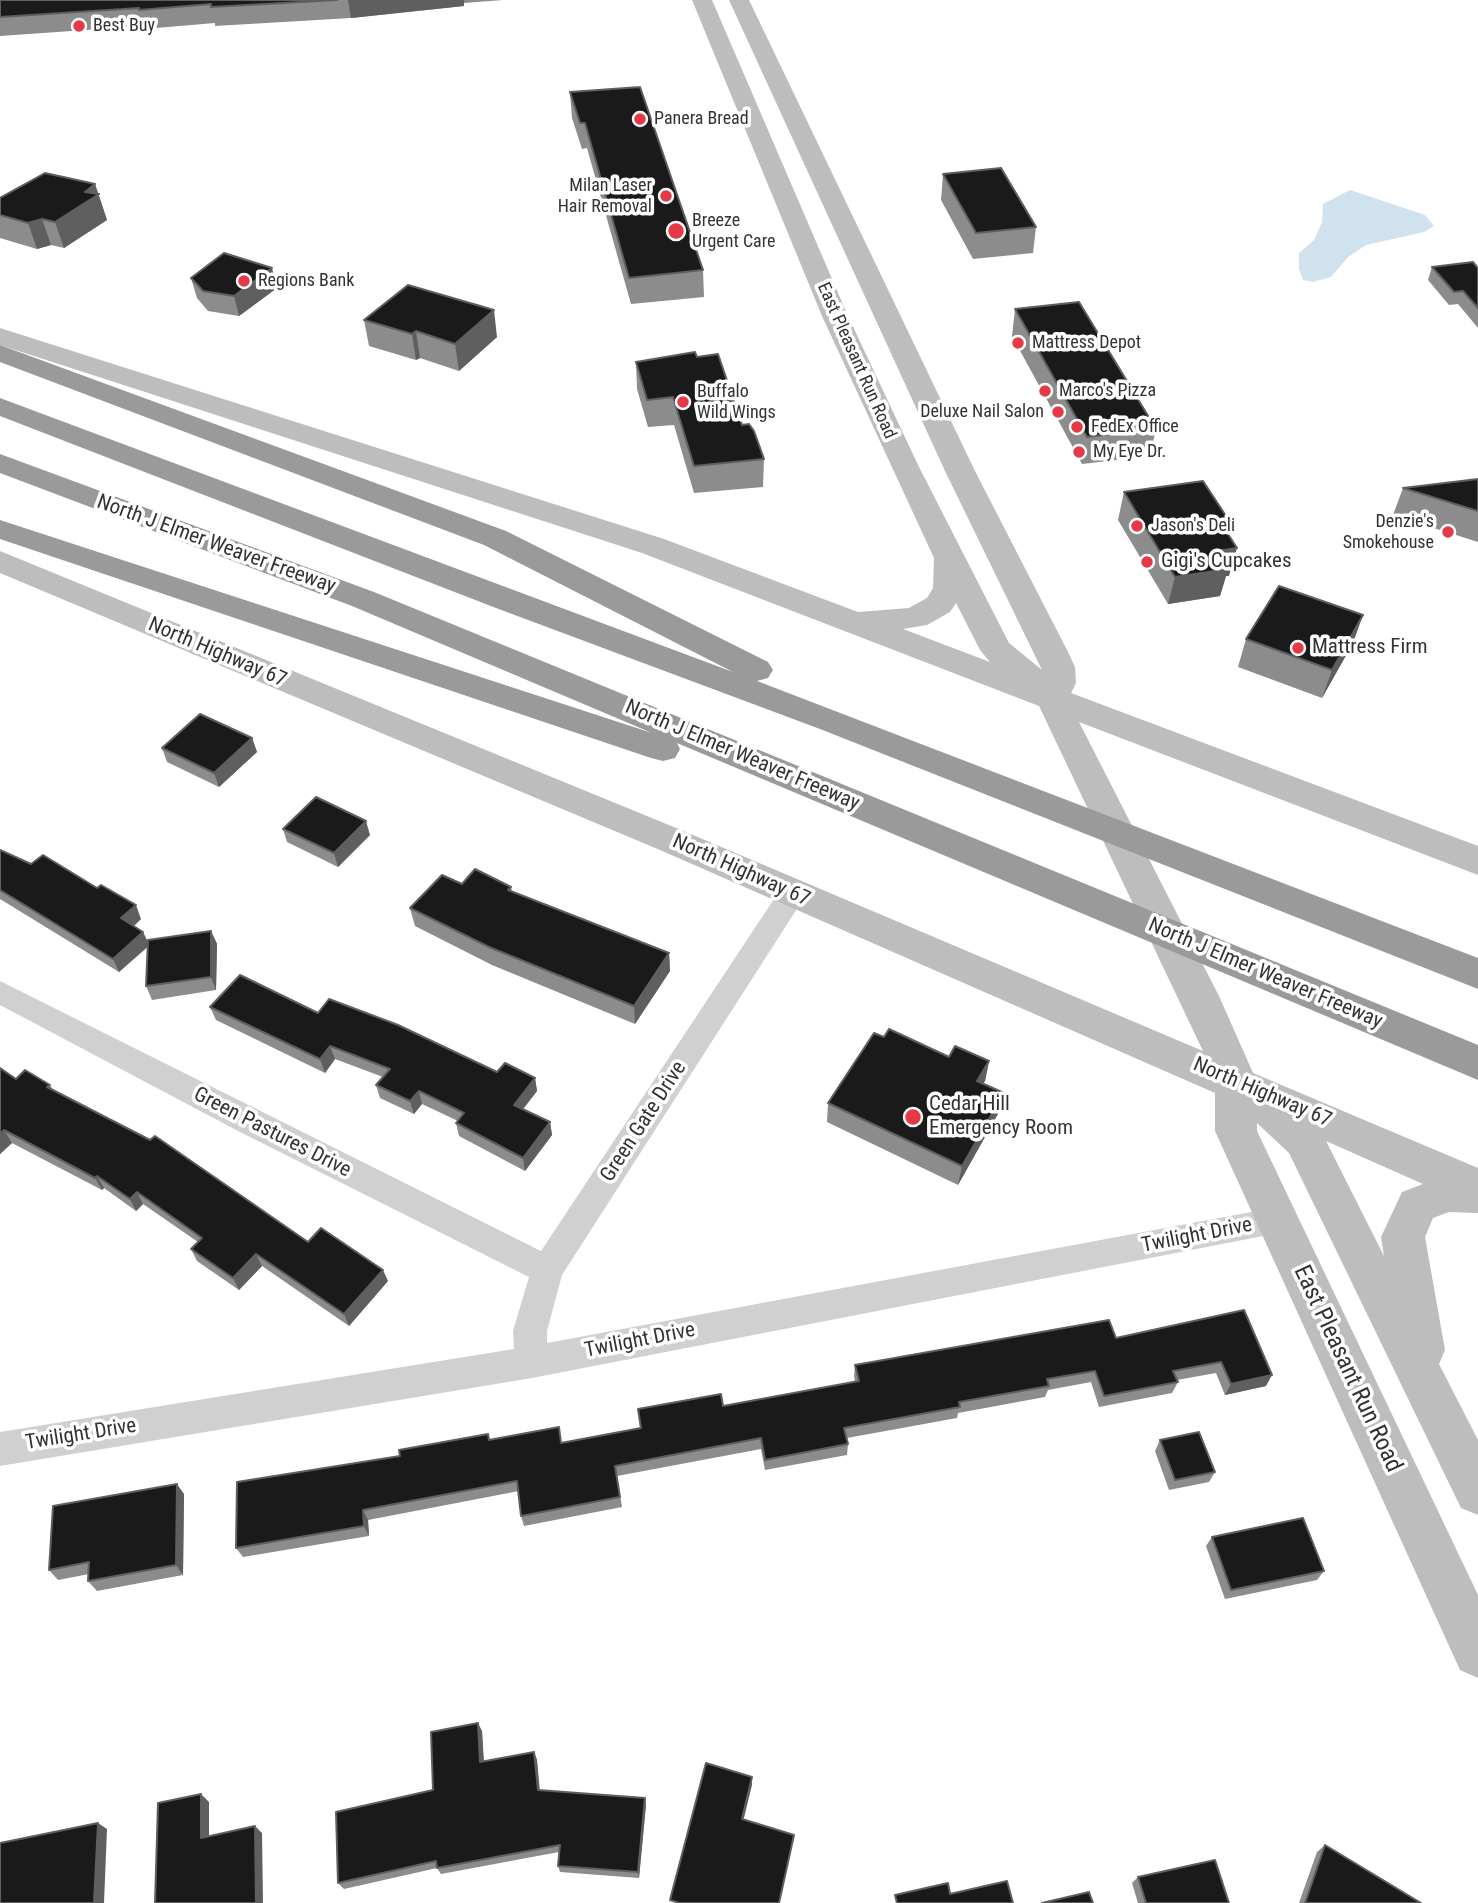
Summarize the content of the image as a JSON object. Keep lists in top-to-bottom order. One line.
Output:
{"streets":{"highway":["North J Elmer Weaver Freeway"],"main road":["East Pleasant Run Road","North Highway 67"],"street":["Green Gate Drive","Green Pastures Drive","Twilight Drive"]},"crossings":[["East Pleasant Run Road","North Highway 67"],["East Pleasant Run Road","Twilight Drive"],["North Highway 67","Green Gate Drive"],["Green Gate Drive","Green Pastures Drive"],["Green Gate Drive","Twilight Drive"]],"places":["Best Buy","Panera Bread","Milan Laser Hair Removal","Breeze Urgent Care","Regions Bank","Mattress Depot","Marco's Pizza","Buffalo Wild Wings","Deluxe Nail Salon","FedEx Office","My Eye Dr.","Jason's Deli","Denzie's Smokehouse","Gigi's Cupcakes","Mattress Firm","Cedar Hill Emergency Room"]}
